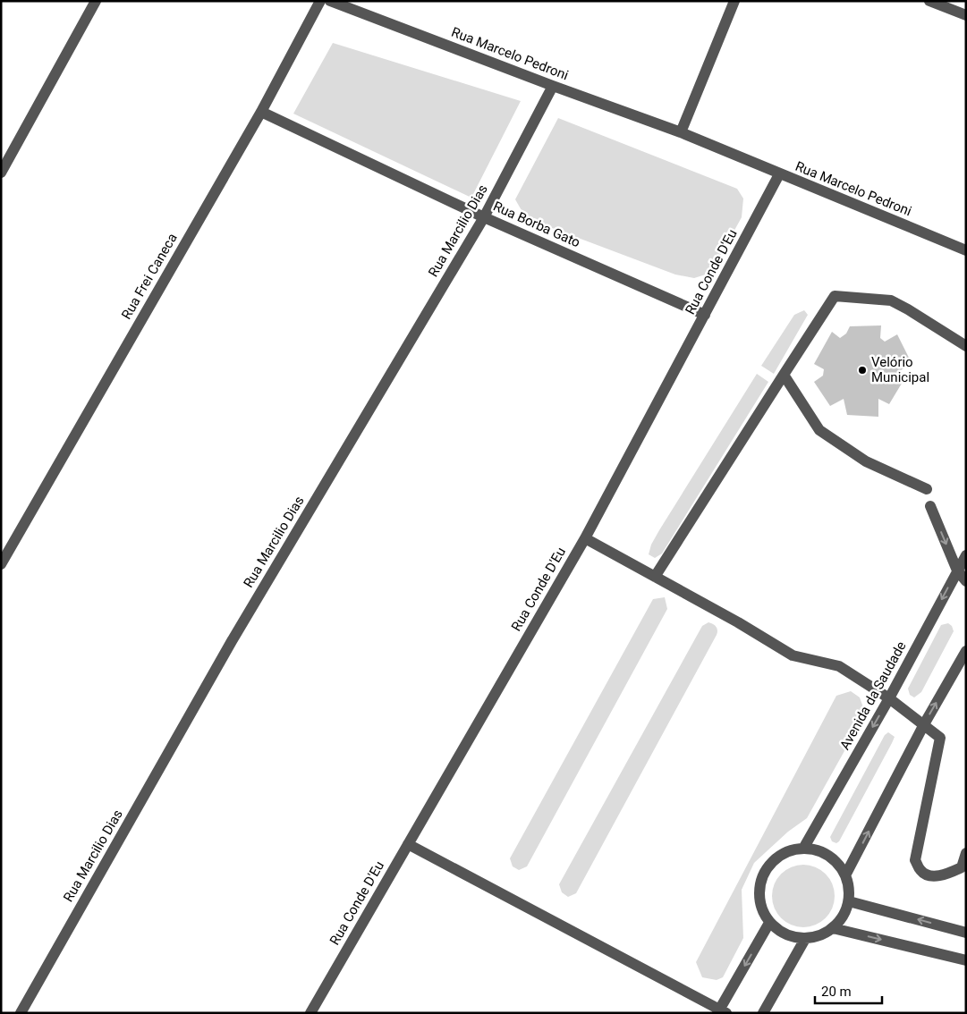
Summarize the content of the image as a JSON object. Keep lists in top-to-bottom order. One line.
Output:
{"streets":{"street":["Rua Marcelo Pedroni","Rua Borba Gato","Rua Marcilio Dias","Rua Conde D'Eu","Rua Frei Caneca","Avenida da Saudade"]},"crossings":[["Rua Marcelo Pedroni","Rua Marcilio Dias"],["Rua Marcelo Pedroni","Rua Conde D'Eu"],["Rua Borba Gato","Rua Marcilio Dias"],["Rua Borba Gato","Rua Conde D'Eu"],["Rua Borba Gato","Rua Frei Caneca"]],"places":["Velório Municipal"],"scale_bar":"20 m"}
